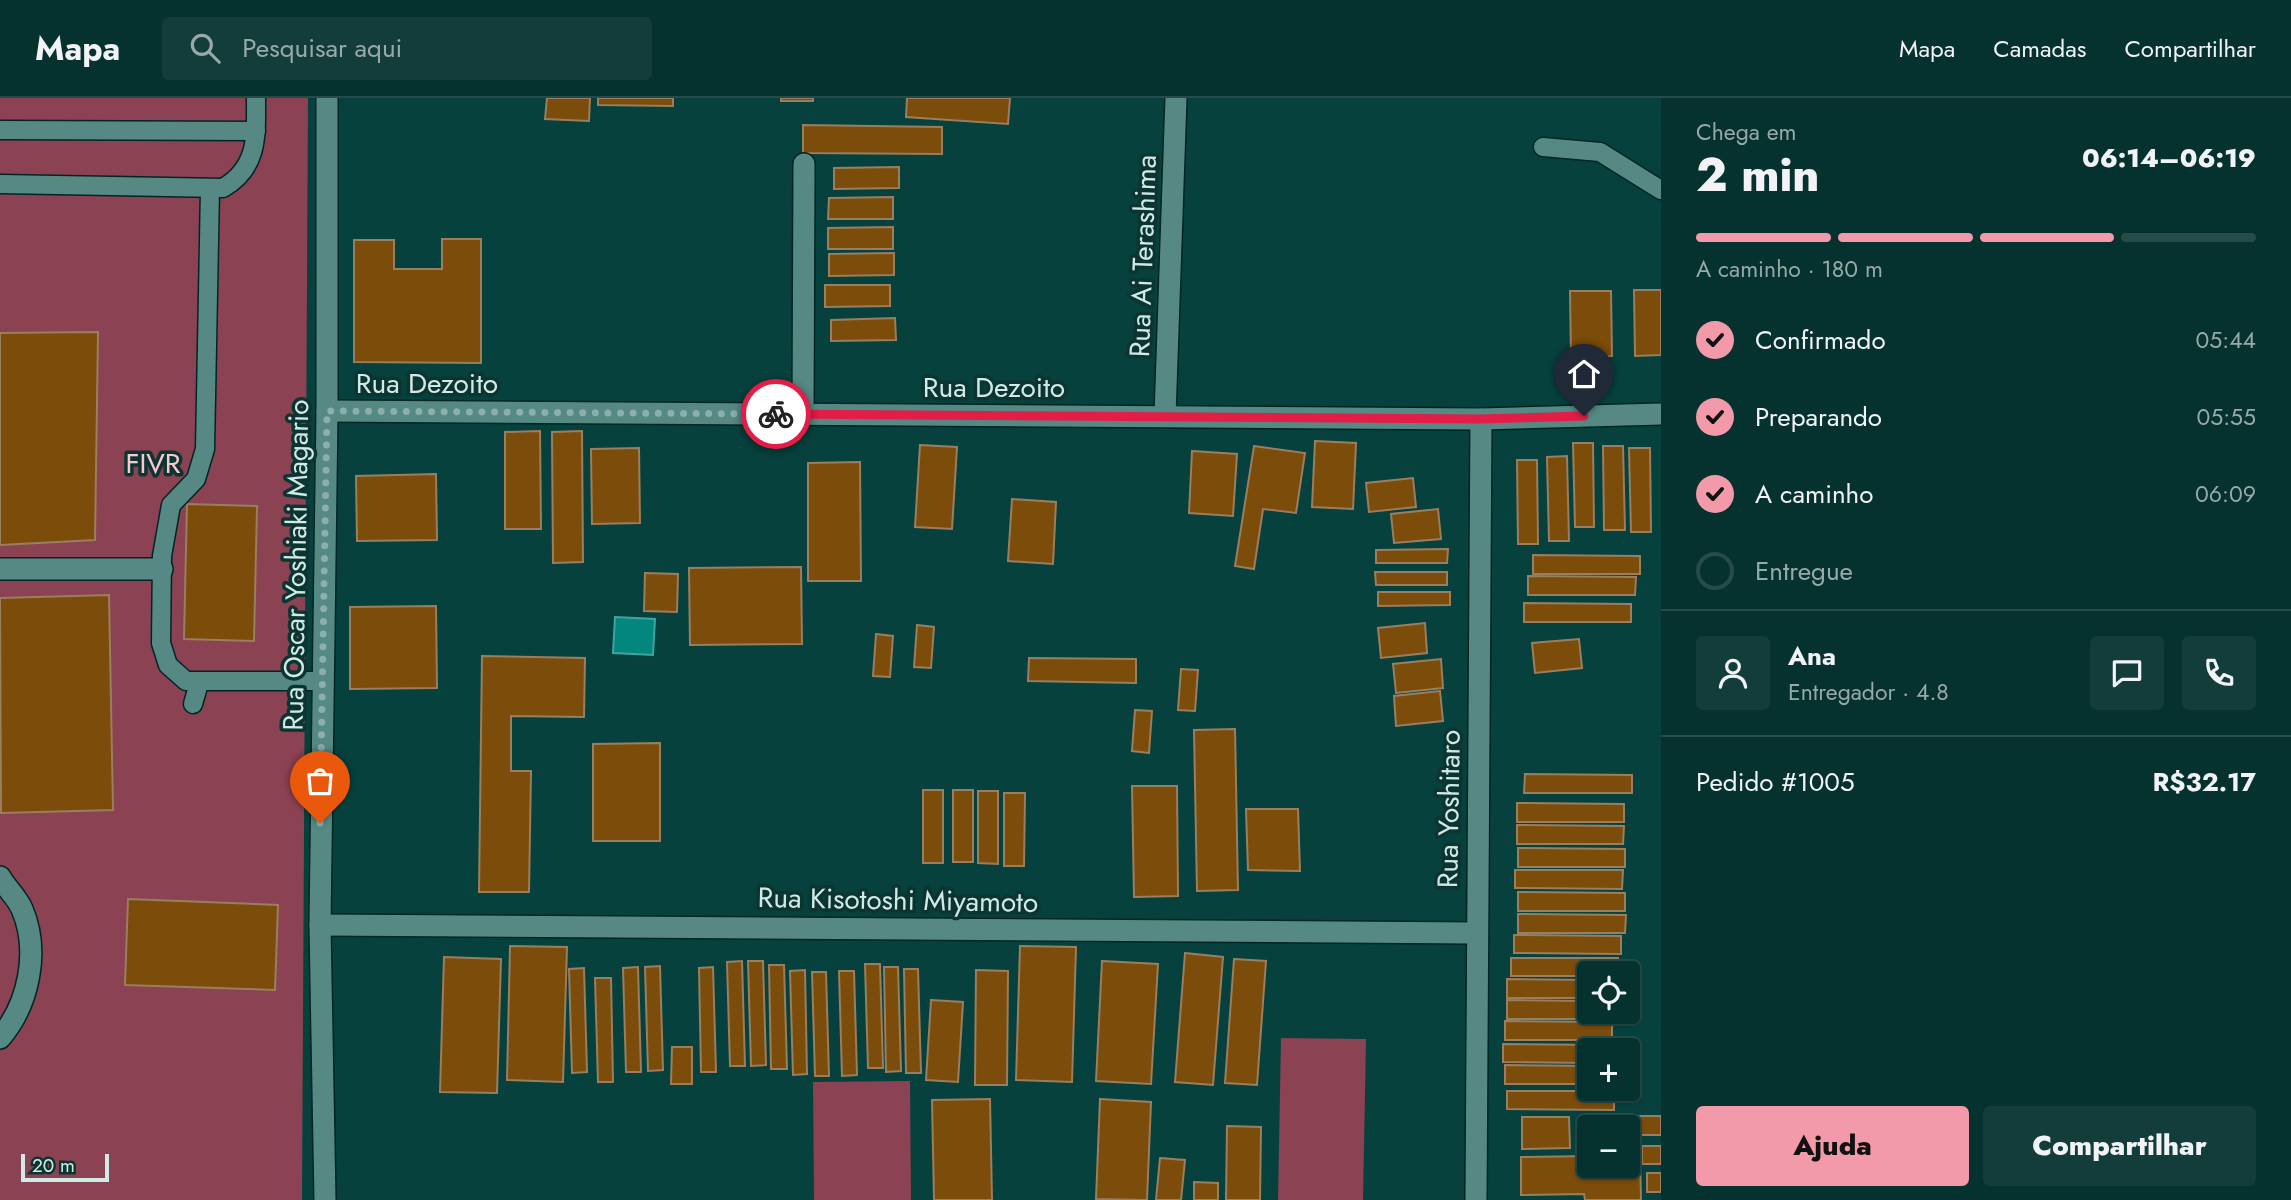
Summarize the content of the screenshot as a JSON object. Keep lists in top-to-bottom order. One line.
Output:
{"streets":{"street":["Rua Ai Terashima","Rua Dezoito","Rua Oscar Yoshiaki Magario","Rua Yoshitaro","Rua Kisotoshi Miyamoto"]},"crossings":[["Rua Ai Terashima","Rua Dezoito"],["Rua Dezoito","Rua Oscar Yoshiaki Magario"],["Rua Dezoito","Rua Yoshitaro"],["Rua Oscar Yoshiaki Magario","Rua Kisotoshi Miyamoto"],["Rua Yoshitaro","Rua Kisotoshi Miyamoto"]],"parks":["FIVR"],"scale_bar":"20 m","page":{"header":"Mapa","search":"Pesquisar aqui","nav":["Mapa","Camadas","Compartilhar"],"heading":["2 min","Chega em","06:14–06:19"],"panel":["Ana","Entregador · 4.8","Pedido #1005","R$32.17"],"bar":"A caminho · 180 m","list":[["Confirmado","05:44"],["Preparando","05:55"],["A caminho","06:09"],"Entregue"],"map_buttons":["+","−"],"buttons":["Ajuda","Compartilhar"],"scale":"20 m"}}
